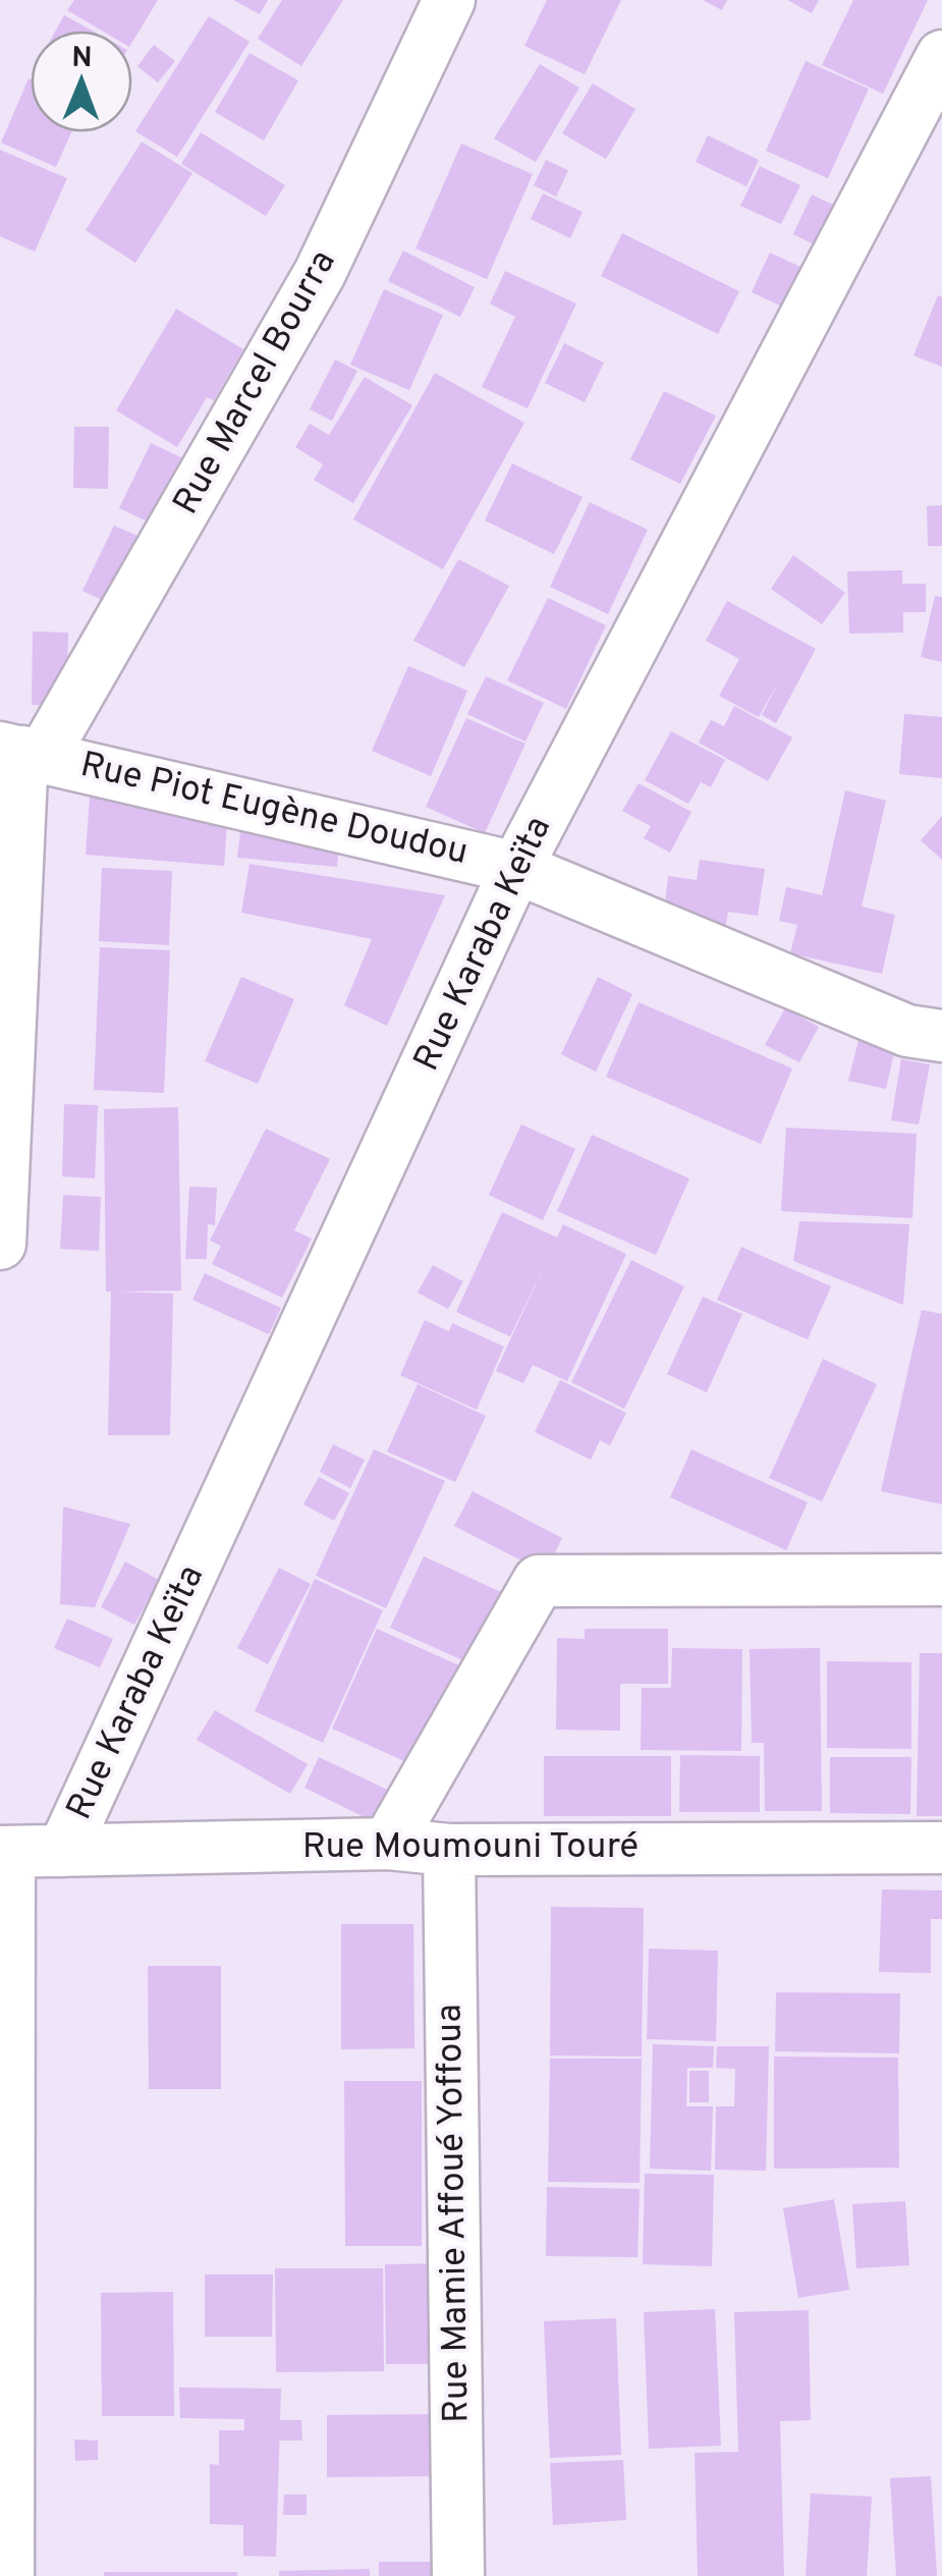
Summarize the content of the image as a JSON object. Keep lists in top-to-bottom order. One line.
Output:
{"streets":{"street":["Rue Marcel Bourra","Rue Piot Eugène Doudou","Rue Karaba Keïta","Rue Moumouni Touré","Rue Mamie Affoué Yoffoua"]},"crossings":[["Rue Marcel Bourra","Rue Piot Eugène Doudou"],["Rue Piot Eugène Doudou","Rue Karaba Keïta"],["Rue Karaba Keïta","Rue Moumouni Touré"],["Rue Moumouni Touré","Rue Mamie Affoué Yoffoua"]],"north":"top"}
